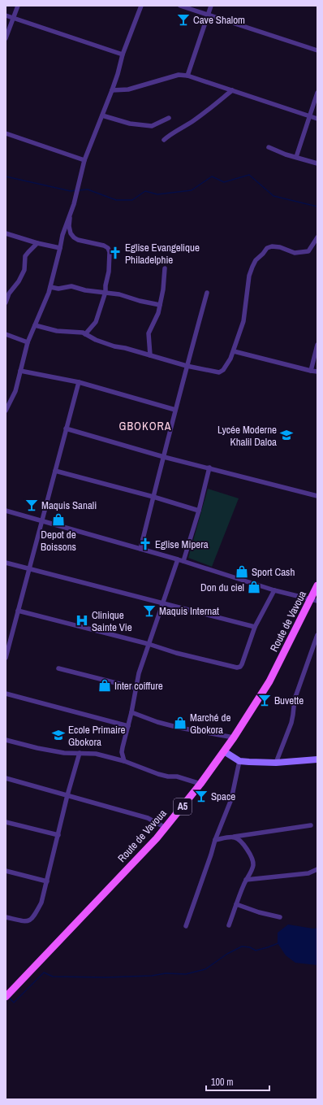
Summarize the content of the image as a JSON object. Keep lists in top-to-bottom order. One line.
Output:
{"streets":{"main road":["Route de Vavoua","A5"]},"districts":["GBOKORA"],"places":{"bar":["Cave Shalom","Maquis Sanali","Maquis Internat","Buvette","Space"],"church":["Eglise Evangelique Philadelphie","Eglise Mipera"],"school or university":["Lycée Moderne Khalil Daloa","Ecole Primaire Gbokora"],"shop":["Depot de Boissons","Sport Cash","Don du ciel","Inter coiffure","Marché de Gbokora"],"hospital":["Clinique Sainte Vie"]},"scale_bar":"100 m"}
